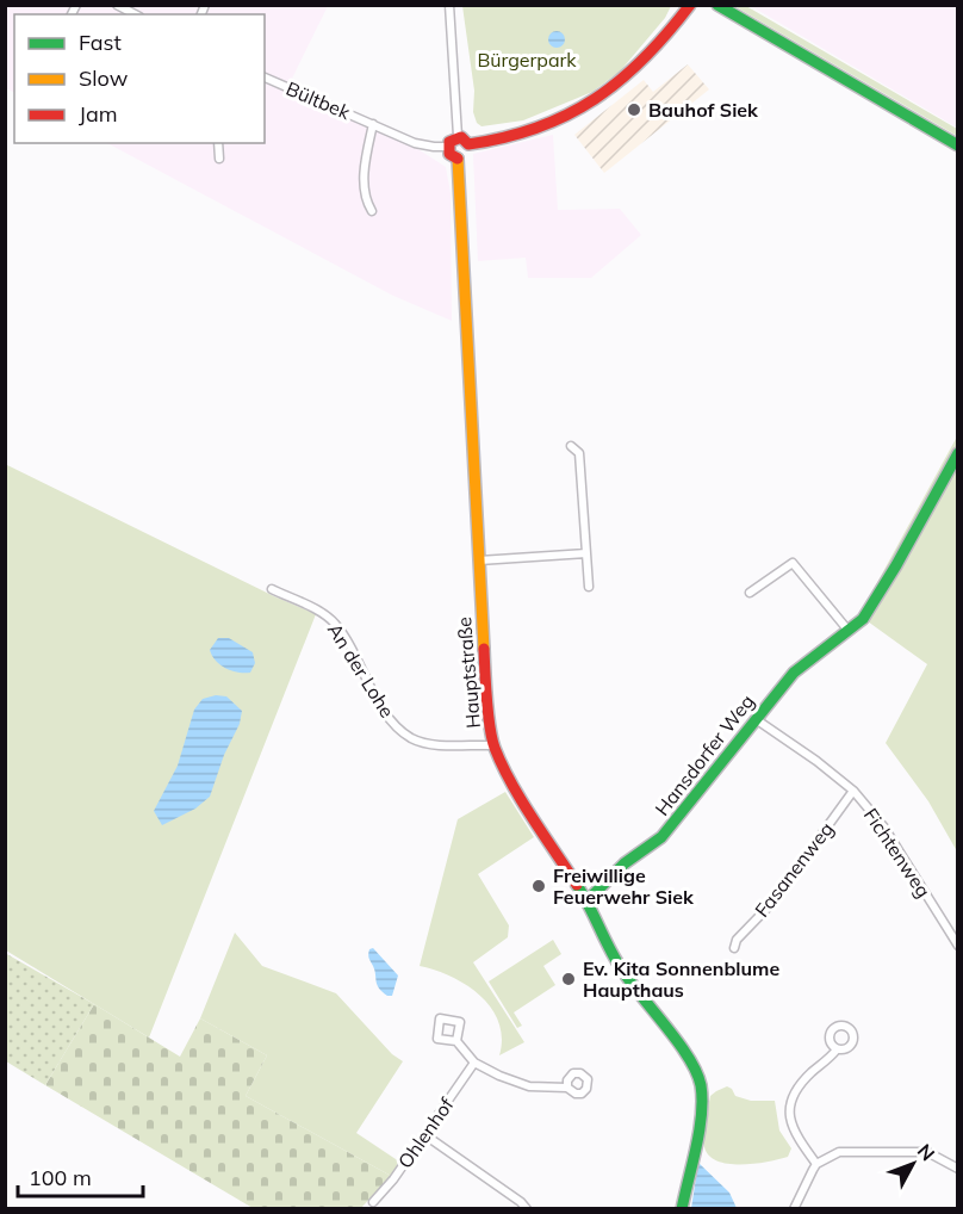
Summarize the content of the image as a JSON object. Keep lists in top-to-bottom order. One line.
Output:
{"streets":{"street":["Bültbek","An der Lohe","Hauptstraße","Hansdorfer Weg","Fichtenweg","Fasanenweg","Ohlenhof"]},"crossings":[["Bültbek","Hauptstraße"],["An der Lohe","Hauptstraße"],["Hauptstraße","Hansdorfer Weg"],["Hansdorfer Weg","Fichtenweg"],["Fichtenweg","Fasanenweg"]],"parks":["Bürgerpark"],"places":["Bauhof Siek","Freiwillige Feuerwehr Siek","Ev. Kita Sonnenblume Haupthaus"],"legend":["Fast","Slow","Jam"],"scale_bar":"100 m","north":"top right"}
